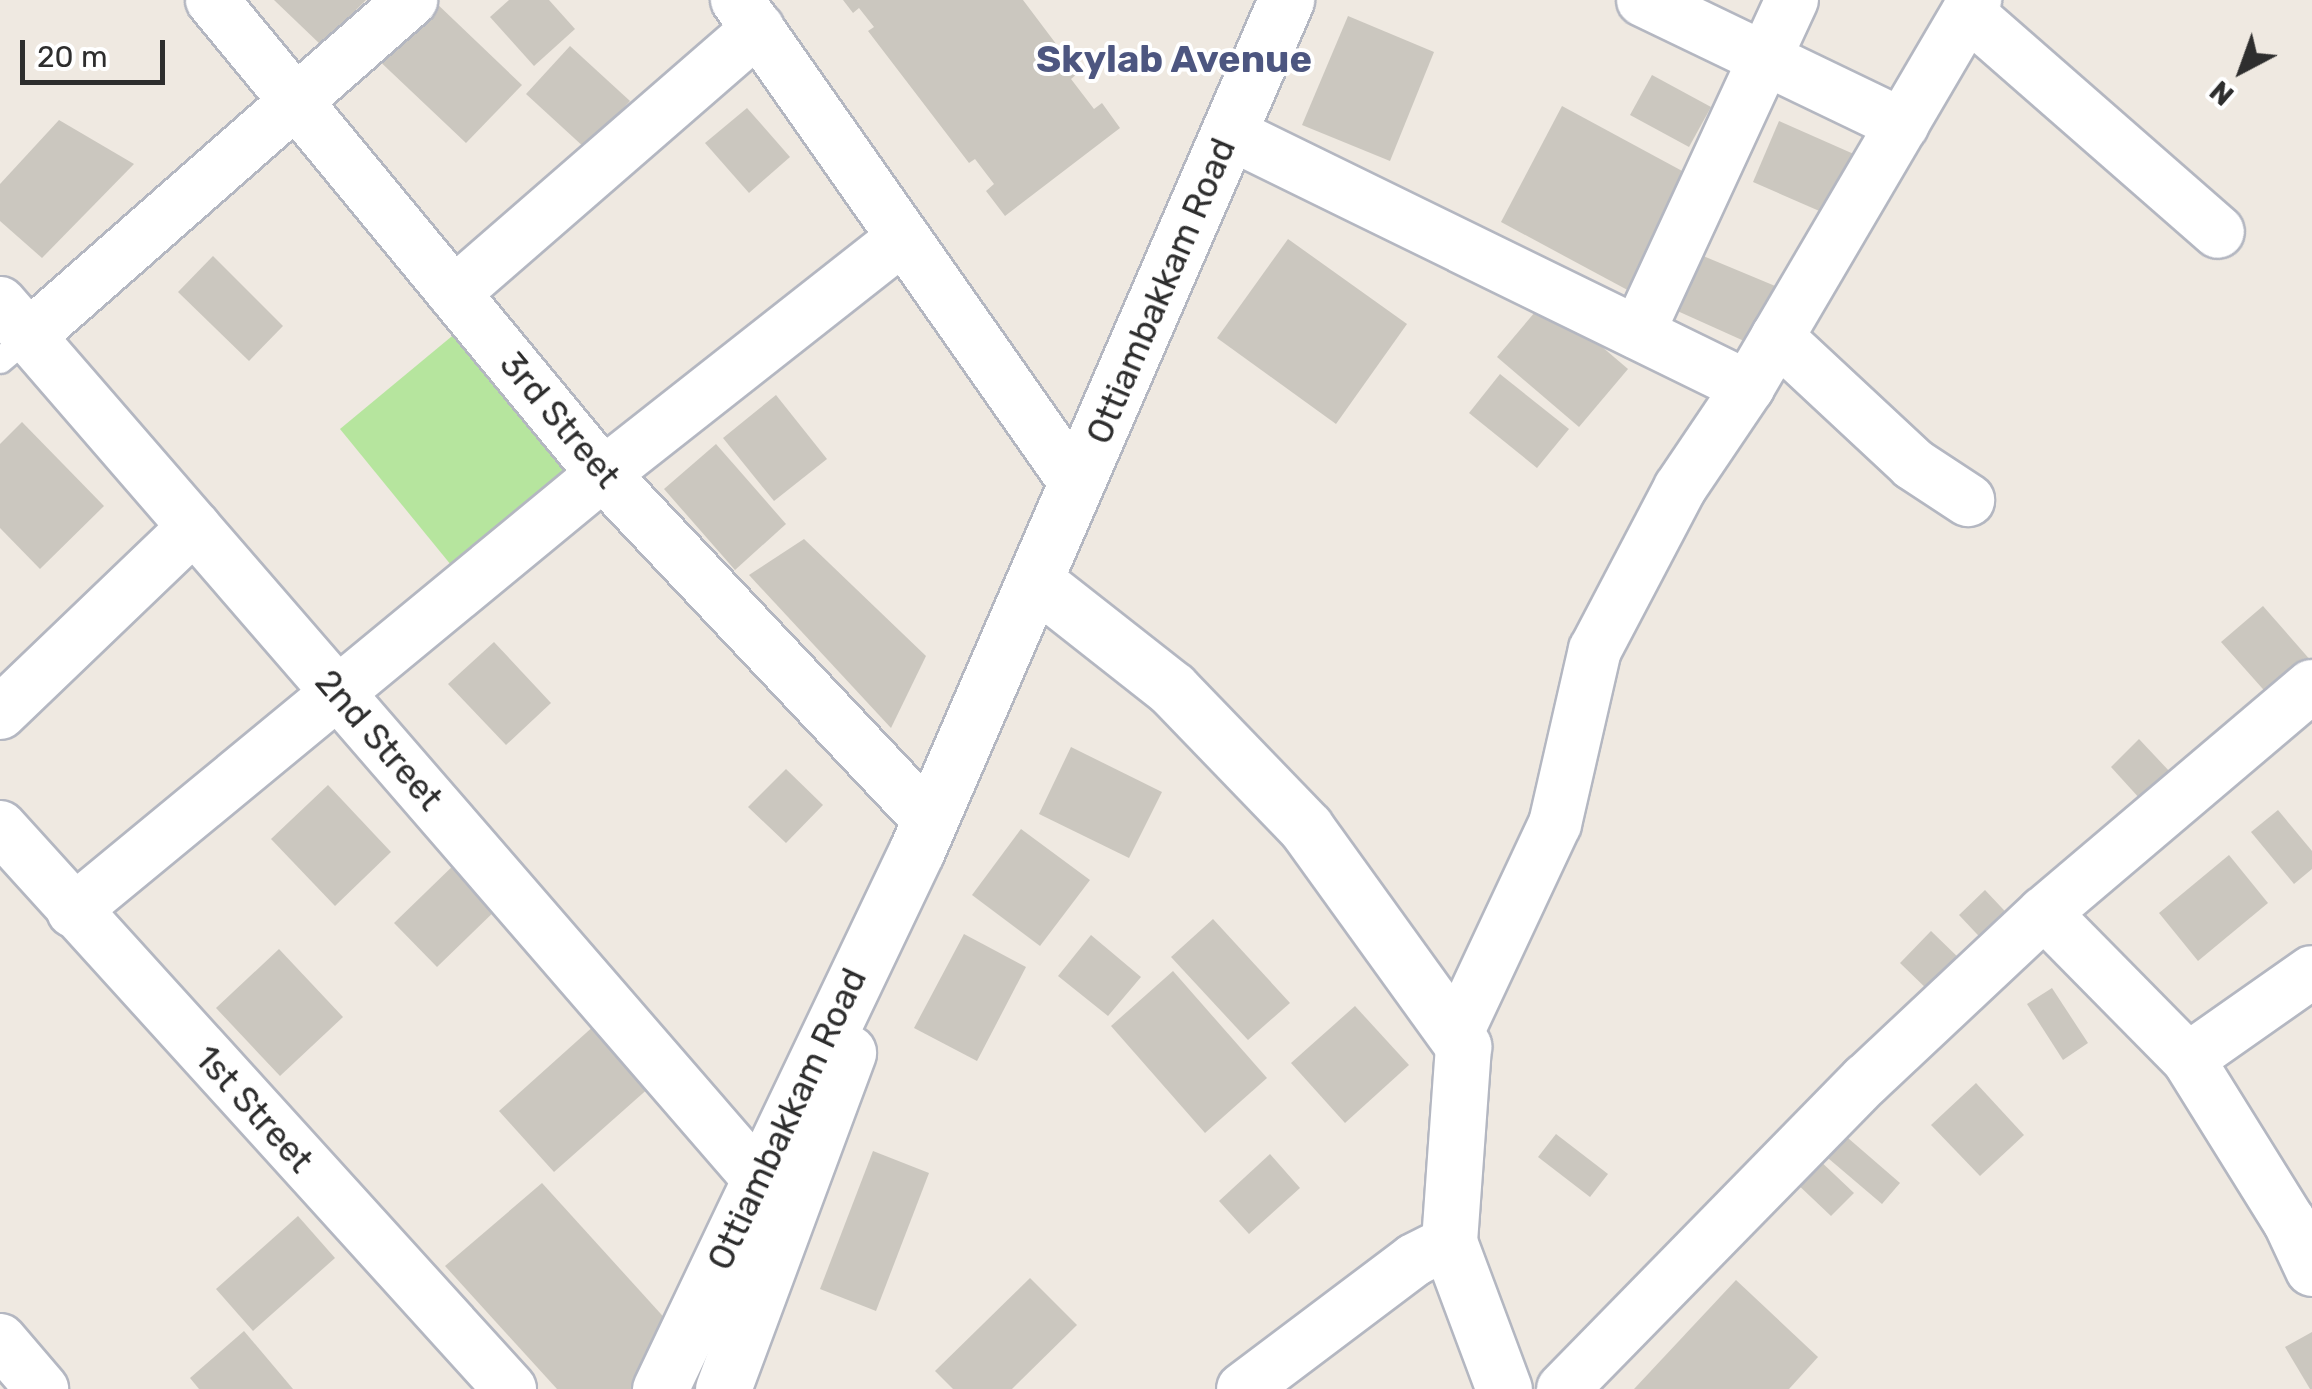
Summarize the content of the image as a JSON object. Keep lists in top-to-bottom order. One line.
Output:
{"streets":{"street":["Ottiambakkam Road","3rd Street","2nd Street","1st Street"]},"crossings":[["Ottiambakkam Road","3rd Street"],["Ottiambakkam Road","2nd Street"]],"districts":["Skylab Avenue"],"scale_bar":"20 m","north":"bottom left"}
